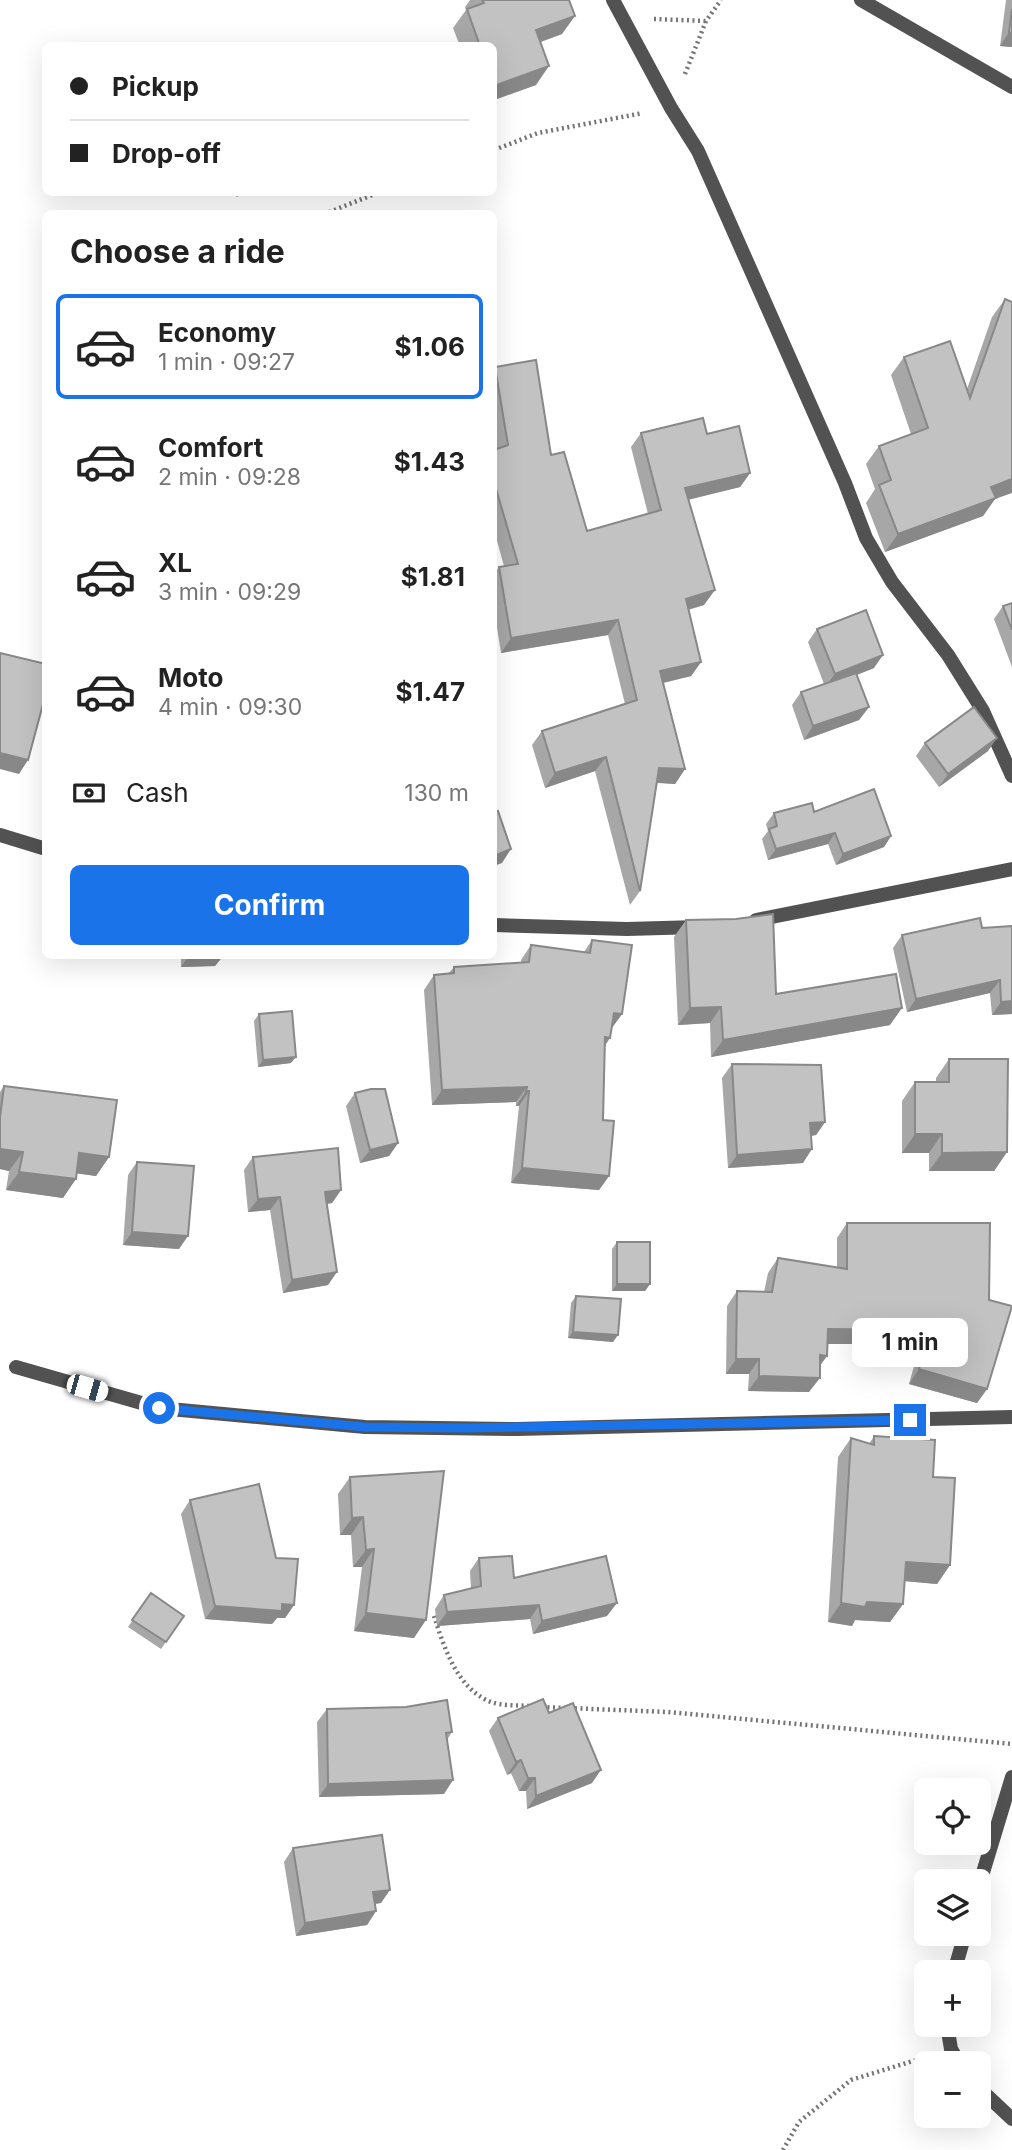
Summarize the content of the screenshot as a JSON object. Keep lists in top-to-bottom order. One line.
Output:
{"page":{"banner":["Pickup","Drop-off"],"heading":"Choose a ride","list":[{"name":"Economy","note":"1 min · 09:27","value":"$1.06"},{"name":"Comfort","note":"2 min · 09:28","value":"$1.43"},{"name":"XL","note":"3 min · 09:29","value":"$1.81"},{"name":"Moto","note":"4 min · 09:30","value":"$1.47"}],"pay":["Cash","130 m"],"buttons":"Confirm","bubble":"1 min","map_buttons":["+","−"]}}
